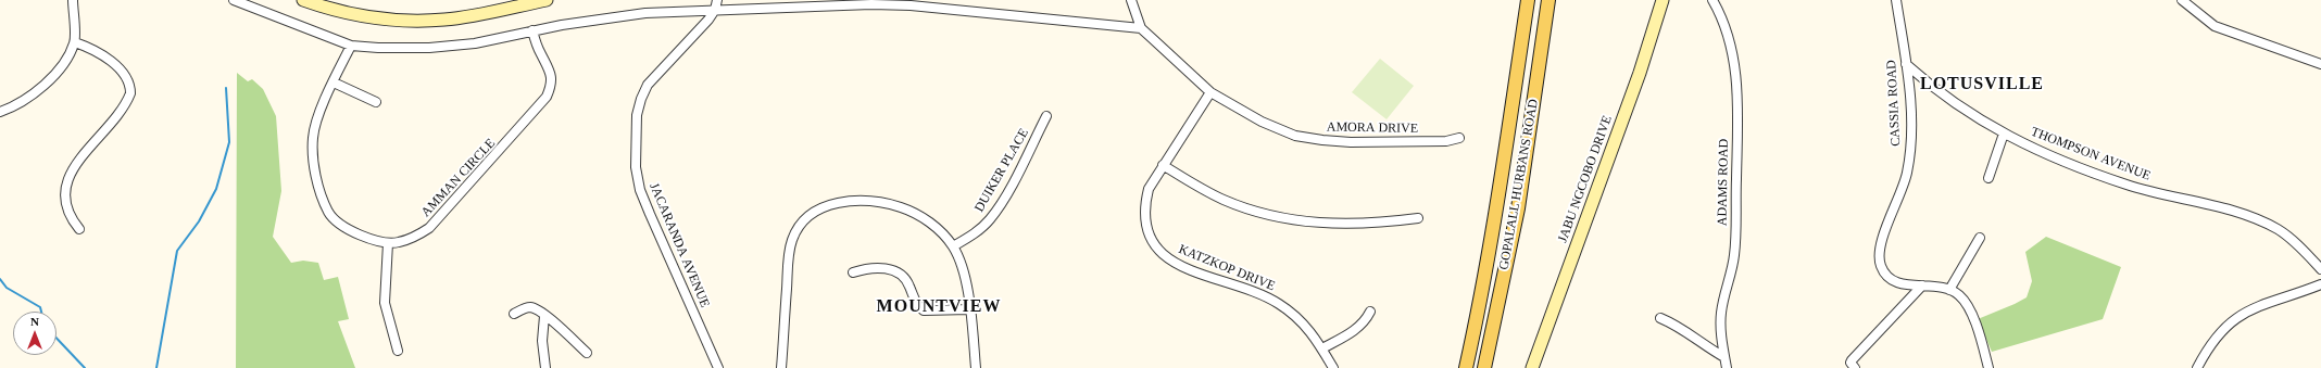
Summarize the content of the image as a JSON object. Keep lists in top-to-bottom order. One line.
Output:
{"streets":{"main road":["JABU NGCOBO DRIVE","GOPALALL HURBANS ROAD"],"street":["CASSIA ROAD","AMORA DRIVE","THOMPSON AVENUE","DUIKER PLACE","AMMAN CIRCLE","ADAMS ROAD","JACARANDA AVENUE","KATZKOP DRIVE"]},"crossings":[["CASSIA ROAD","THOMPSON AVENUE"],["AMORA DRIVE","KATZKOP DRIVE"]],"districts":["LOTUSVILLE","MOUNTVIEW"],"north":"top"}
